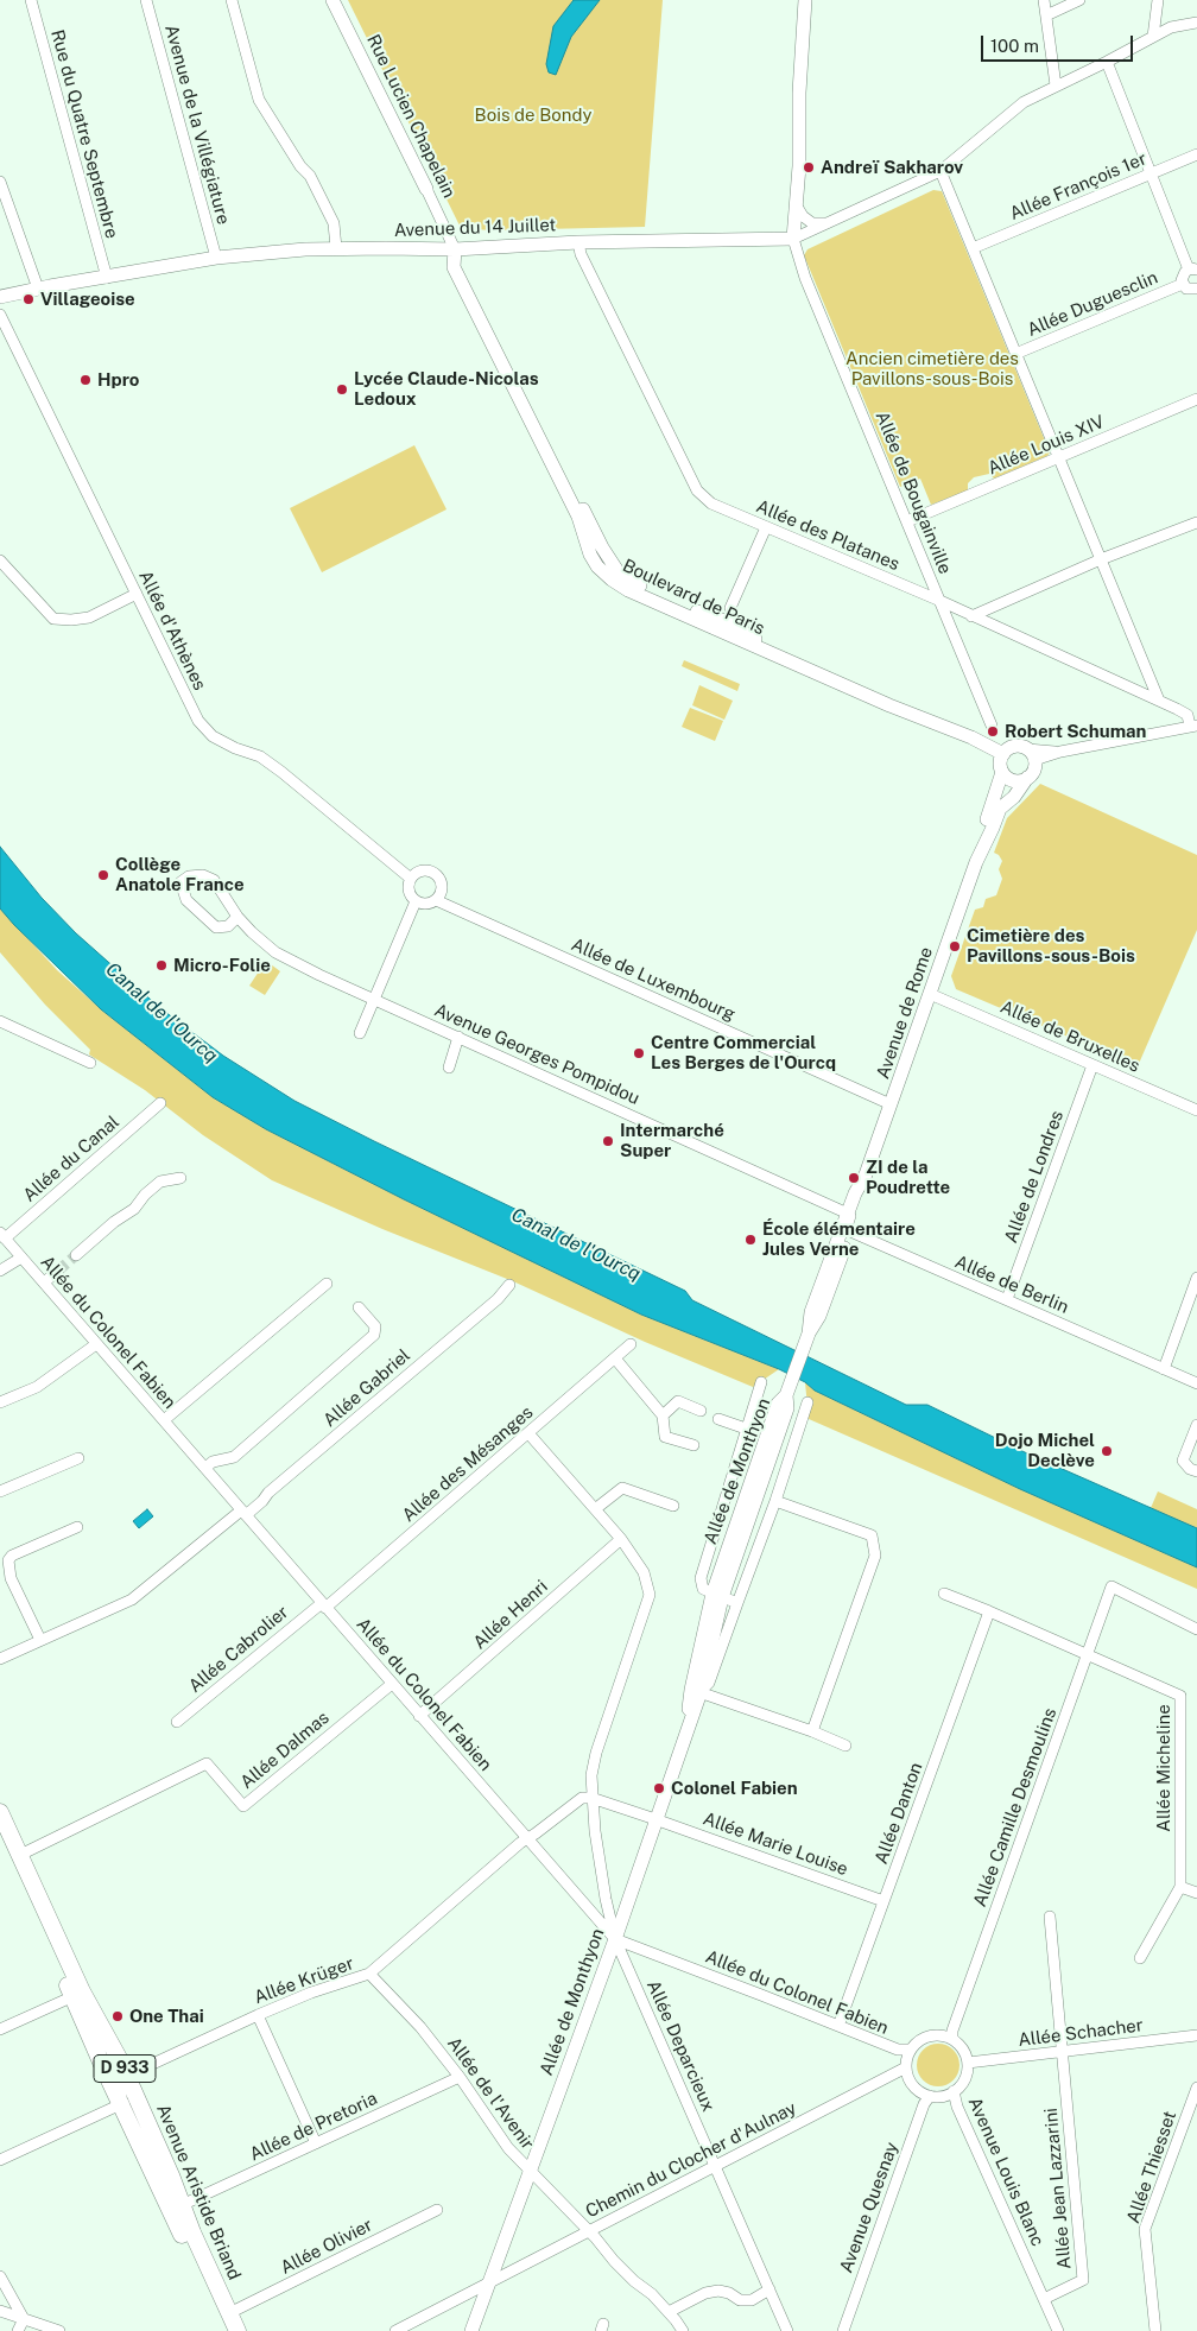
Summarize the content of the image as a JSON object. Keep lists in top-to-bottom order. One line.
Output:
{"streets":{"main road":["D 933","Avenue Aristide Briand"],"street":["Rue Lucien Chapelain","Avenue de la Villégiature","Rue du Quatre Septembre","Allée François 1er","Avenue du 14 Juillet","Allée Duguesclin","Allée Louis XIV","Allée de Bougainville","Allée des Platanes","Boulevard de Paris","Allée d'Athènes","Allée de Luxembourg","Avenue de Rome","Allée de Bruxelles","Avenue Georges Pompidou","Allée du Canal","Allée de Londres","Allée de Berlin","Allée du Colonel Fabien","Allée Gabriel","Allée des Mésanges","Allée de Monthyon","Allée Henri","Allée Cabrolier","Allée Dalmas","Allée Micheline","Allée Camille Desmoulins","Allée Danton","Allée Marie Louise","Allée Krüger","Allée Schacher","Allée Deparcieux","Allée de l'Avenir","Allée de Pretoria","Chemin du Clocher d'Aulnay","Allée Thiesset","Avenue Louis Blanc","Allée Jean Lazzarini","Avenue Quesnay","Allée Olivier"]},"crossings":[["Rue Lucien Chapelain","Avenue du 14 Juillet"],["Rue Lucien Chapelain","Boulevard de Paris"],["Avenue de la Villégiature","Avenue du 14 Juillet"],["Rue du Quatre Septembre","Avenue du 14 Juillet"],["Avenue du 14 Juillet","Allée de Bougainville"],["Avenue du 14 Juillet","Allée des Platanes"],["Avenue du 14 Juillet","Boulevard de Paris"],["Allée Louis XIV","Allée de Bougainville"],["Allée de Bougainville","Allée des Platanes"],["Boulevard de Paris","Avenue de Rome"],["Allée d'Athènes","Allée de Luxembourg"],["Allée de Luxembourg","Avenue de Rome"],["Avenue de Rome","Allée de Bruxelles"],["Avenue de Rome","Avenue Georges Pompidou"],["Avenue de Rome","Allée de Berlin"],["Avenue de Rome","Allée de Monthyon"],["Allée de Bruxelles","Allée de Londres"],["Allée du Canal","Allée du Colonel Fabien"],["Allée de Londres","Allée de Berlin"],["Allée du Colonel Fabien","Allée Gabriel"],["Allée du Colonel Fabien","Allée des Mésanges"],["Allée du Colonel Fabien","Allée de Monthyon"],["Allée du Colonel Fabien","Allée Henri"],["Allée du Colonel Fabien","Allée Cabrolier"],["Allée du Colonel Fabien","Allée Dalmas"],["Allée du Colonel Fabien","Allée Camille Desmoulins"],["Allée du Colonel Fabien","Allée Danton"],["Allée du Colonel Fabien","Allée Krüger"],["Allée du Colonel Fabien","Allée Schacher"],["Allée du Colonel Fabien","Allée Deparcieux"],["Allée du Colonel Fabien","Chemin du Clocher d'Aulnay"],["Allée du Colonel Fabien","Avenue Louis Blanc"],["Allée du Colonel Fabien","Avenue Quesnay"],["Allée des Mésanges","Allée Cabrolier"],["Allée de Monthyon","Allée Marie Louise"],["Allée de Monthyon","Allée Deparcieux"],["Allée de Monthyon","Allée de l'Avenir"],["Allée de Monthyon","Chemin du Clocher d'Aulnay"],["Allée Dalmas","Avenue Aristide Briand"],["Allée Micheline","Allée Camille Desmoulins"],["Allée Camille Desmoulins","Allée Schacher"],["Allée Camille Desmoulins","Chemin du Clocher d'Aulnay"],["Allée Camille Desmoulins","Avenue Louis Blanc"],["Allée Camille Desmoulins","Avenue Quesnay"],["Allée Danton","Allée Marie Louise"],["Allée Marie Louise","Allée Krüger"],["Allée Krüger","Allée de l'Avenir"],["Allée Krüger","Avenue Aristide Briand"],["Allée Schacher","Chemin du Clocher d'Aulnay"],["Allée Schacher","Avenue Louis Blanc"],["Allée Schacher","Allée Jean Lazzarini"],["Allée Schacher","Avenue Quesnay"],["Allée Deparcieux","Chemin du Clocher d'Aulnay"],["Allée de l'Avenir","Allée de Pretoria"],["Allée de l'Avenir","Chemin du Clocher d'Aulnay"],["Allée de Pretoria","Avenue Aristide Briand"],["Chemin du Clocher d'Aulnay","Avenue Louis Blanc"],["Chemin du Clocher d'Aulnay","Avenue Quesnay"],["Avenue Louis Blanc","Allée Jean Lazzarini"],["Avenue Louis Blanc","Avenue Quesnay"],["Avenue Aristide Briand","Allée Olivier"]],"water":["Canal de l'Ourcq"],"parks":["Bois de Bondy","Ancien cimetière des Pavillons-sous-Bois"],"places":["Andreï Sakharov","Villageoise","Hpro","Lycée Claude-Nicolas Ledoux","Robert Schuman","Collège Anatole France","Cimetière des Pavillons-sous-Bois","Micro-Folie","Centre Commercial Les Berges de l'Ourcq","Intermarché Super","ZI de la Poudrette","École élémentaire Jules Verne","Dojo Michel Declève","Colonel Fabien","One Thai"],"scale_bar":"100 m"}
